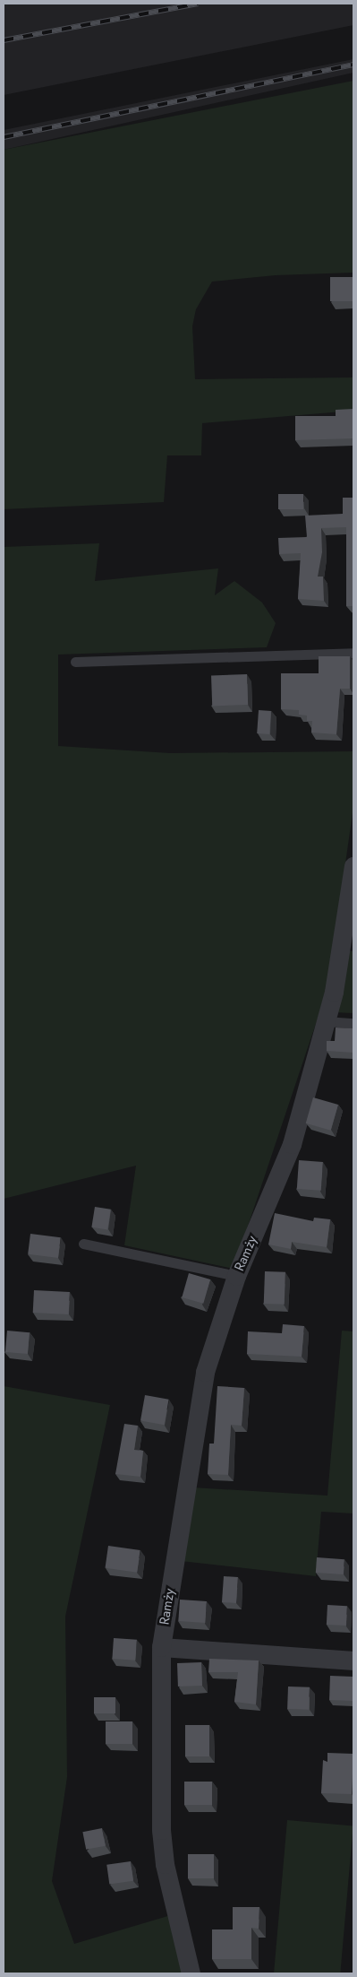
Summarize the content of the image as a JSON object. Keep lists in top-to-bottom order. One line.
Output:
{"streets":{"street":["Ramży"]}}
